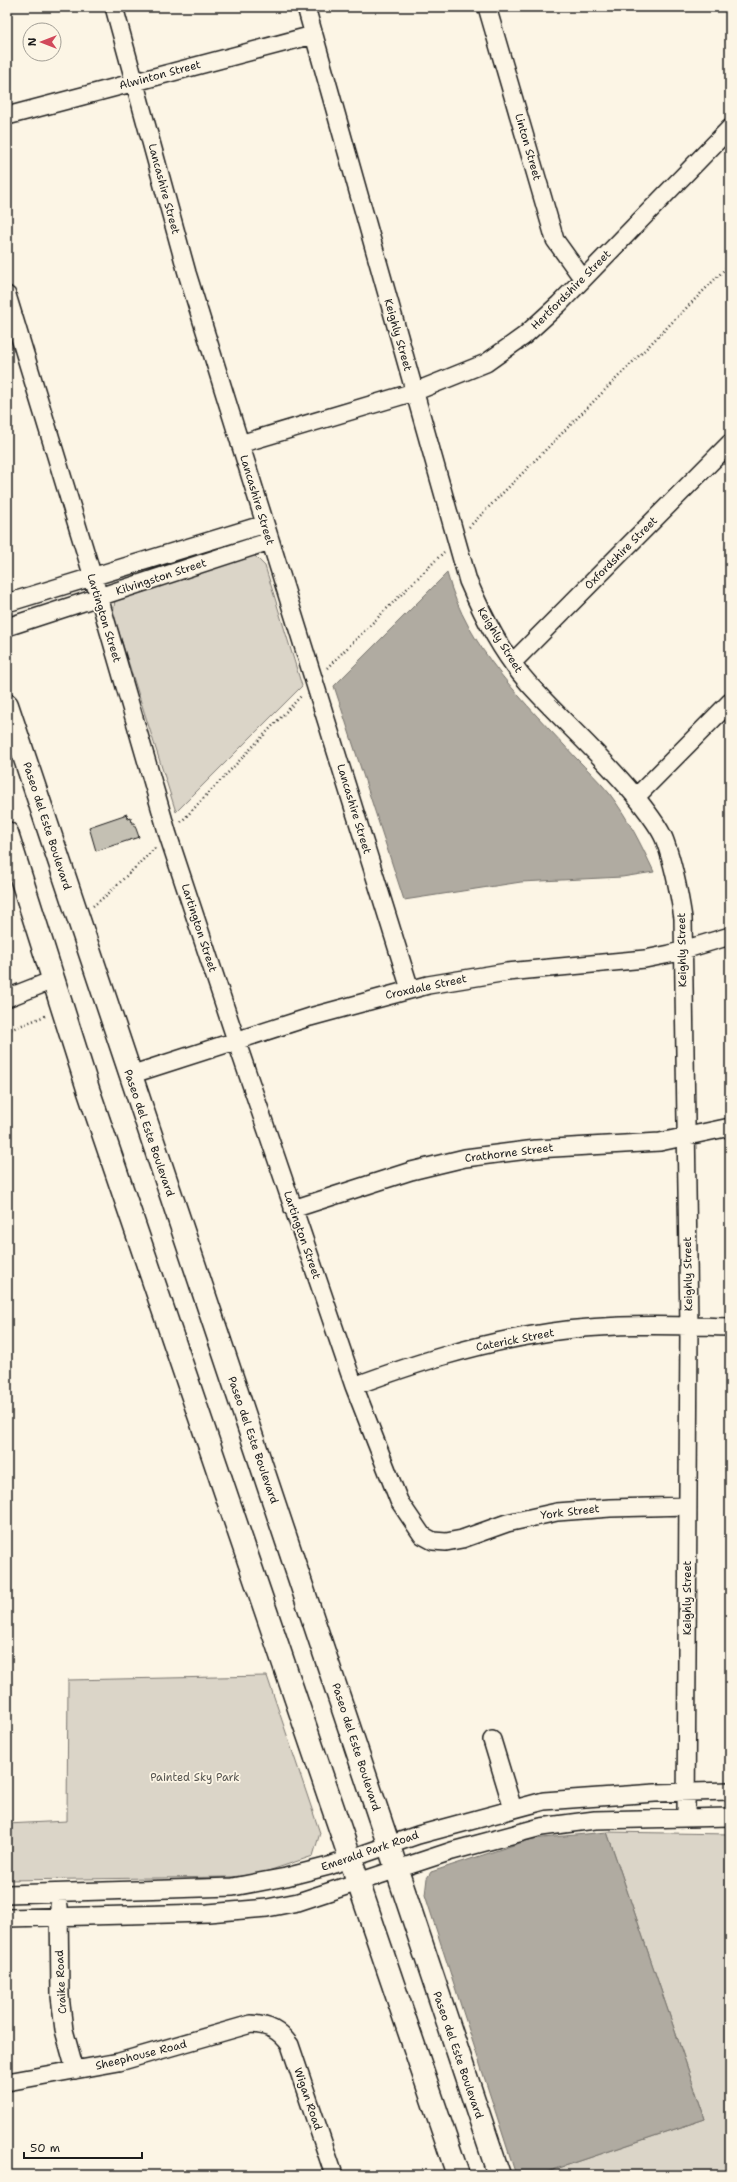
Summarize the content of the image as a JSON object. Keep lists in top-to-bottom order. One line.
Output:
{"streets":{"main road":["Paseo del Este Boulevard"],"street":["Alwinton Street","Linton Street","Lancashire Street","Hertfordshire Street","Keighly Street","Oxfordshire Street","Kilvingston Street","Lartington Street","Croxdale Street","Crathorne Street","Caterick Street","York Street","Emerald Park Road","Craike Road","Sheephouse Road","Wigan Road"]},"crossings":[["Alwinton Street","Lancashire Street"],["Alwinton Street","Keighly Street"],["Linton Street","Hertfordshire Street"],["Lancashire Street","Hertfordshire Street"],["Lancashire Street","Kilvingston Street"],["Lancashire Street","Croxdale Street"],["Hertfordshire Street","Keighly Street"],["Keighly Street","Oxfordshire Street"],["Keighly Street","Croxdale Street"],["Keighly Street","Crathorne Street"],["Keighly Street","Caterick Street"],["Keighly Street","York Street"],["Keighly Street","Emerald Park Road"],["Kilvingston Street","Lartington Street"],["Lartington Street","Croxdale Street"],["Lartington Street","Crathorne Street"],["Lartington Street","Caterick Street"],["Lartington Street","York Street"],["Paseo del Este Boulevard","Croxdale Street"],["Paseo del Este Boulevard","Emerald Park Road"],["Emerald Park Road","Craike Road"],["Craike Road","Sheephouse Road"],["Sheephouse Road","Wigan Road"]],"parks":["Painted Sky Park"],"scale_bar":"50 m","north":"left"}
